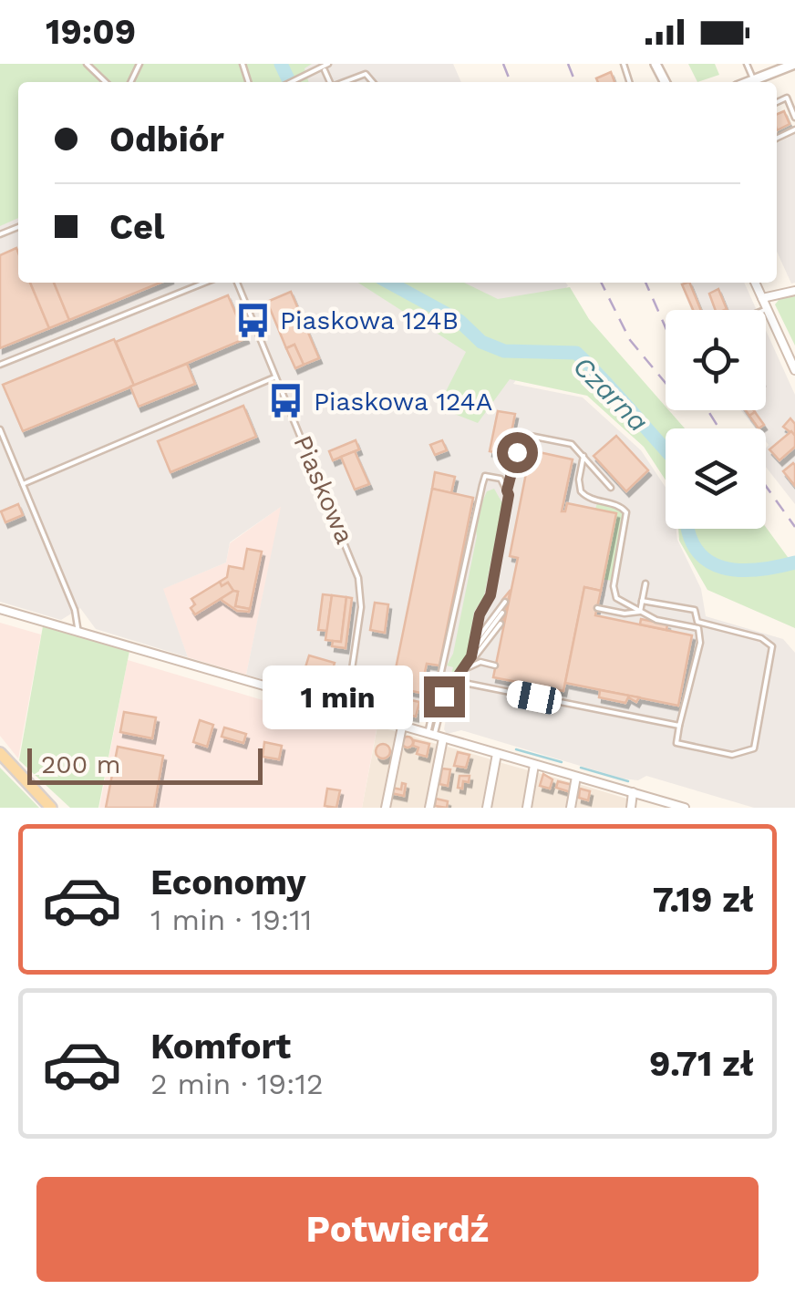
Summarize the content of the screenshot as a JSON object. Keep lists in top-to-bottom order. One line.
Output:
{"streets":{"lane":["Piaskowa"]},"water":["Czarna"],"places":{"bus stop":["Piaskowa 124B","Piaskowa 124A"]},"scale_bar":"200 m","page":{"status":"19:09","banner":["Odbiór","Cel"],"bubble":"1 min","scale":"200 m","list":[{"name":"Economy","note":"1 min · 19:11","value":"7.19 zł"},{"name":"Komfort","note":"2 min · 19:12","value":"9.71 zł"}],"buttons":"Potwierdź"}}
